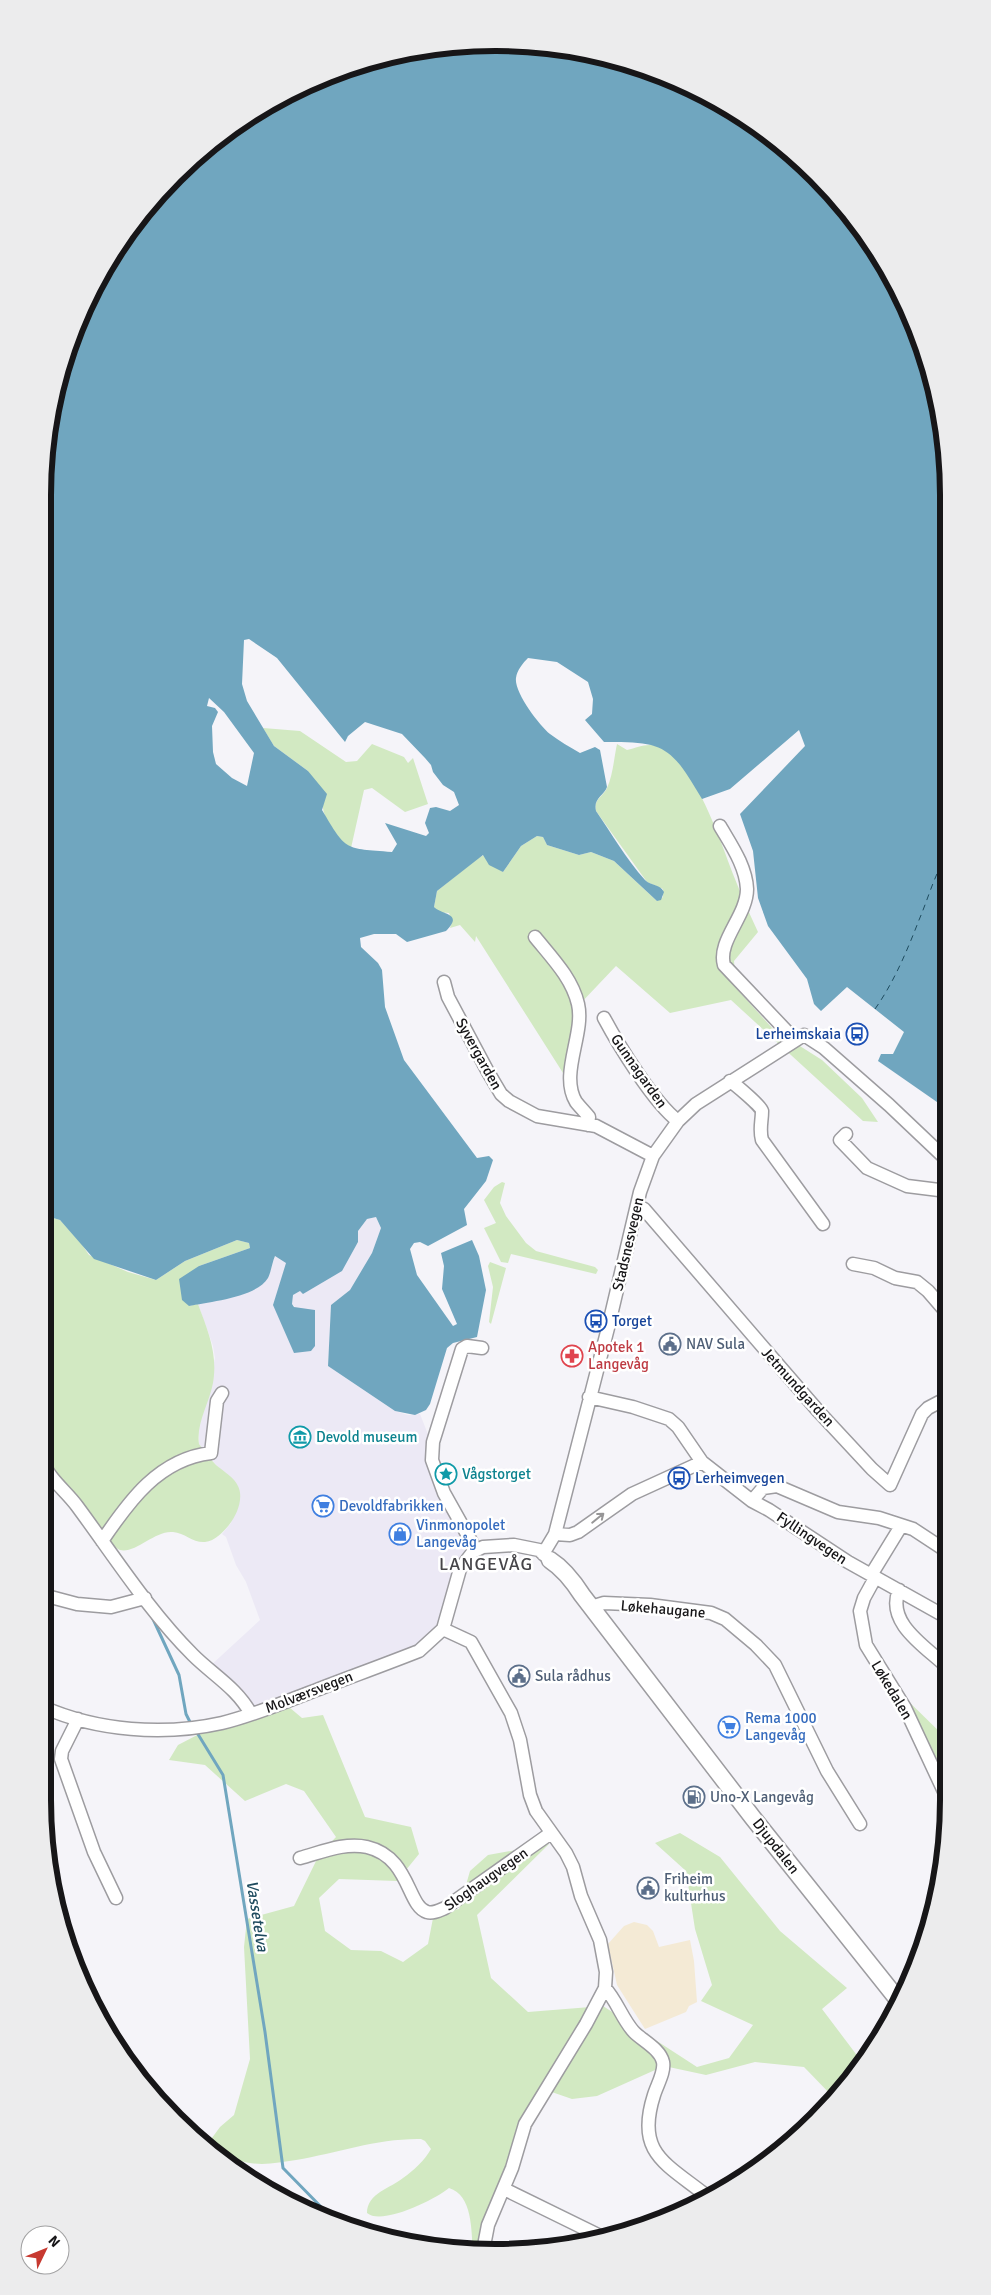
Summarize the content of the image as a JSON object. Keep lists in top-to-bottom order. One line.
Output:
{"streets":{"main road":["Djupdalen"],"street":["Syvergarden","Gunnagarden","Stadsnesvegen","Jetmundgarden","Fyllingvegen","Løkehaugane","Løkedalen","Molværsvegen","Sloghaugvegen"]},"crossings":[["Syvergarden","Stadsnesvegen"],["Gunnagarden","Stadsnesvegen"],["Stadsnesvegen","Jetmundgarden"],["Stadsnesvegen","Fyllingvegen"],["Stadsnesvegen","Djupdalen"],["Fyllingvegen","Løkedalen"],["Løkehaugane","Djupdalen"]],"districts":["LANGEVÅG"],"water":["Vassetelva"],"places":{"bus stop":["Lerheimskaia","Torget","Lerheimvegen"],"public building":["NAV Sula","Sula rådhus","Friheim kulturhus"],"pharmacy":["Apotek 1 Langevåg"],"museum":["Devold museum"],"place":["Vågstorget"],"supermarket":["Devoldfabrikken","Rema 1000 Langevåg"],"shop":["Vinmonopolet Langevåg"],"fuel station":["Uno-X Langevåg"]},"north":"top right"}
